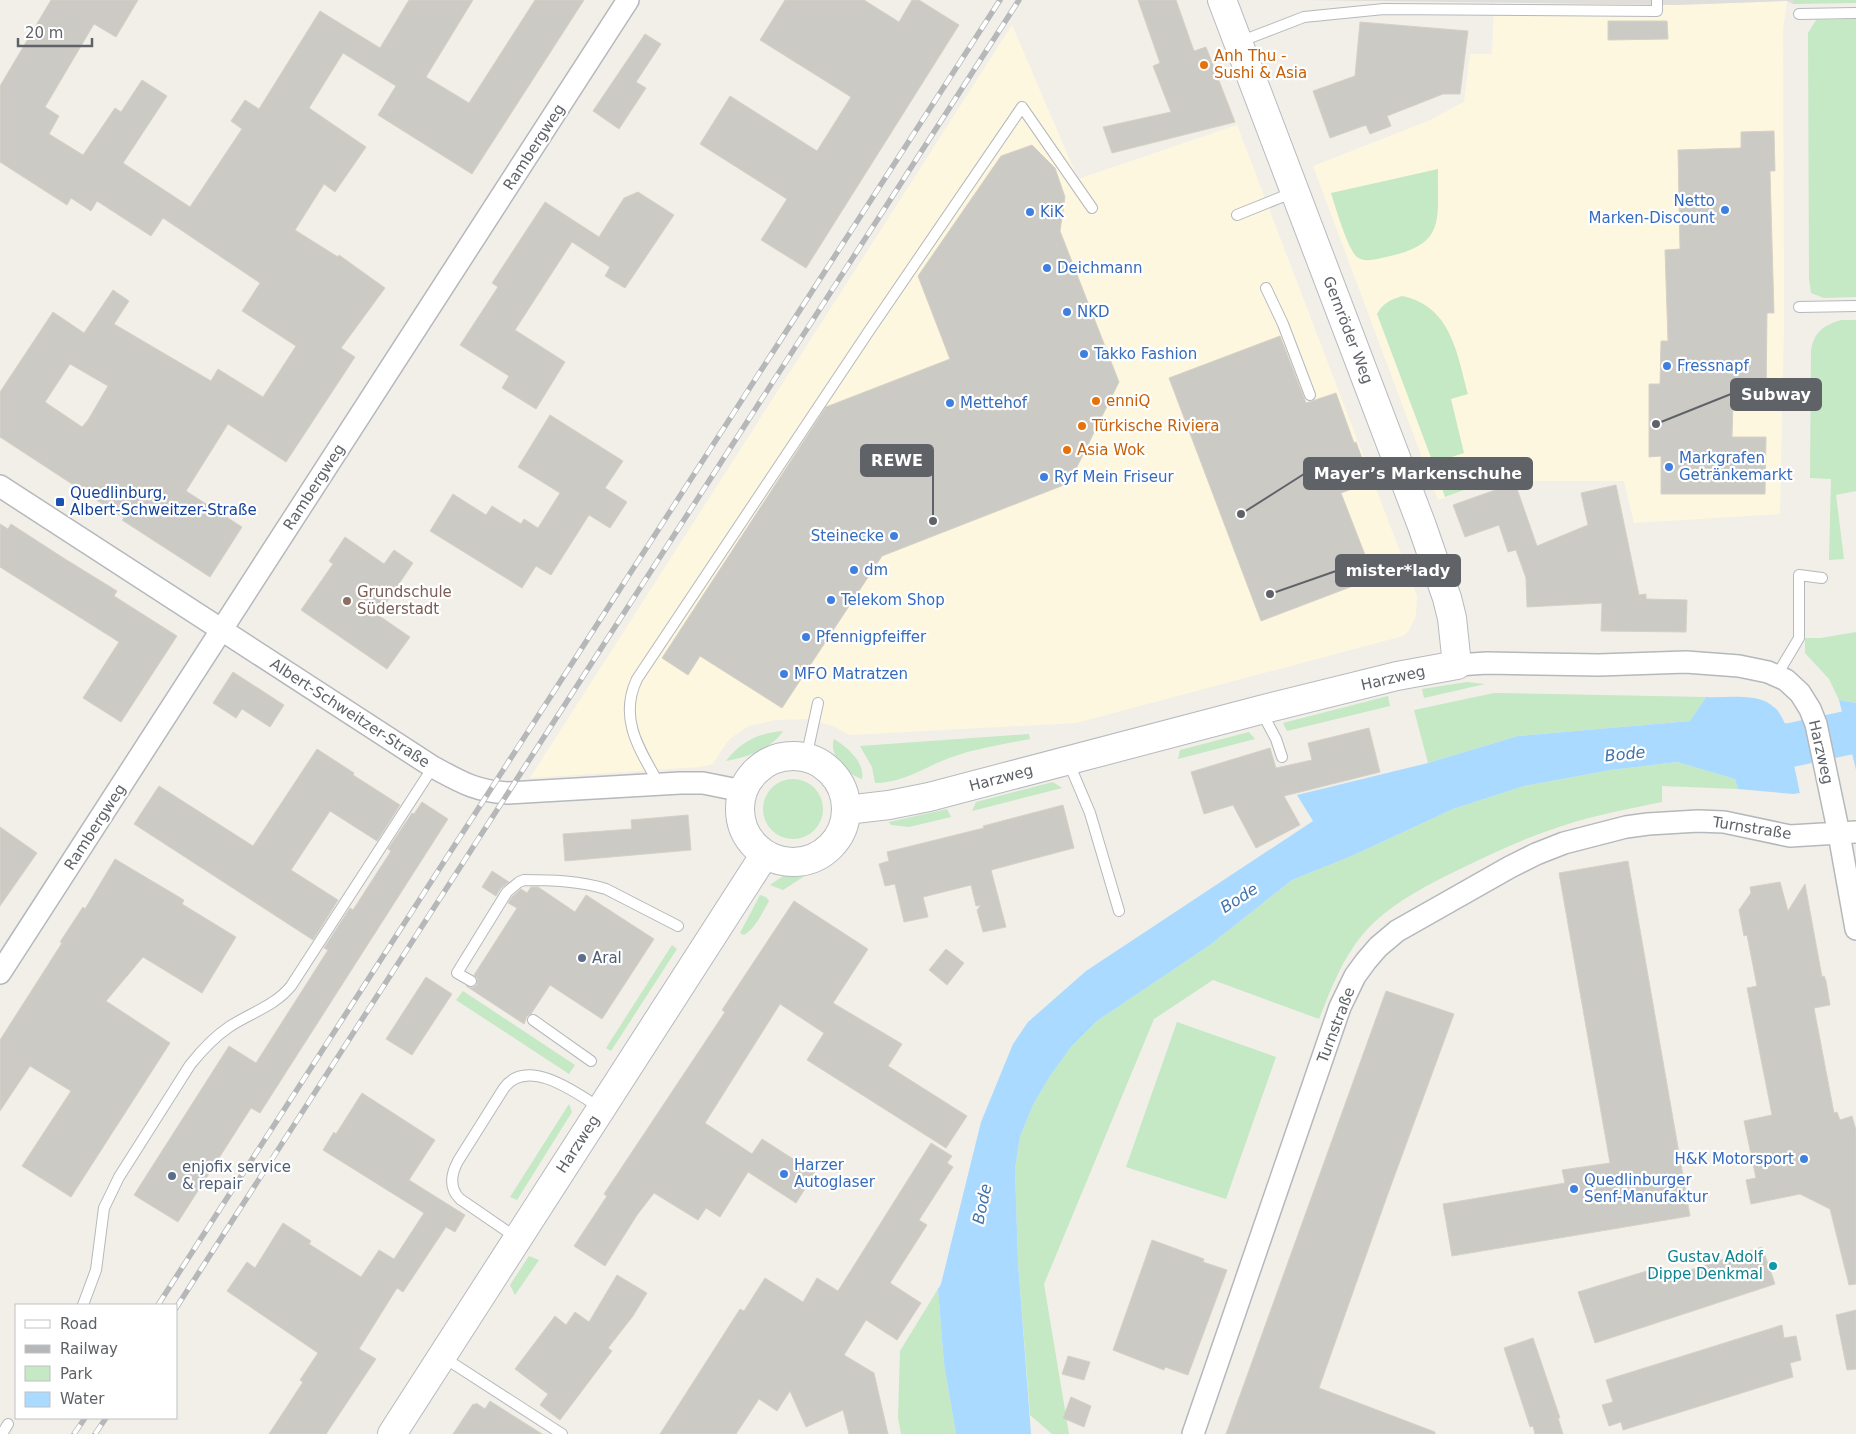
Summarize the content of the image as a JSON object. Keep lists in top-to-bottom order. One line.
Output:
{"streets":{"main road":["Gernröder Weg","Harzweg"],"street":["Rambergweg","Albert-Schweitzer-Straße","Turnstraße"]},"crossings":[["Rambergweg","Albert-Schweitzer-Straße"],["Gernröder Weg","Harzweg"],["Harzweg","Albert-Schweitzer-Straße"],["Harzweg","Turnstraße"]],"water":["Bode"],"places":{"other":["Anh Thu - Sushi & Asia","Netto Marken-Discount","KiK","Deichmann","NKD","Takko Fashion","Fressnapf","enniQ","Mettehof","Subway","Türkische Riviera","Asia Wok","Markgrafen Getränkemarkt","Ryf Mein Friseur","Mayer’s Markenschuhe","REWE","Steinecke","dm","mister*lady","Telekom Shop","Grundschule Süderstadt","Pfennigpfeiffer","MFO Matratzen","Aral","H&K Motorsport","Harzer Autoglaser","enjofix service & repair","Quedlinburger Senf-Manufaktur","Gustav Adolf Dippe Denkmal"],"transit":["Quedlinburg, Albert-Schweitzer-Straße"]},"legend":["Road","Railway","Park","Water"],"scale_bar":"20 m"}
